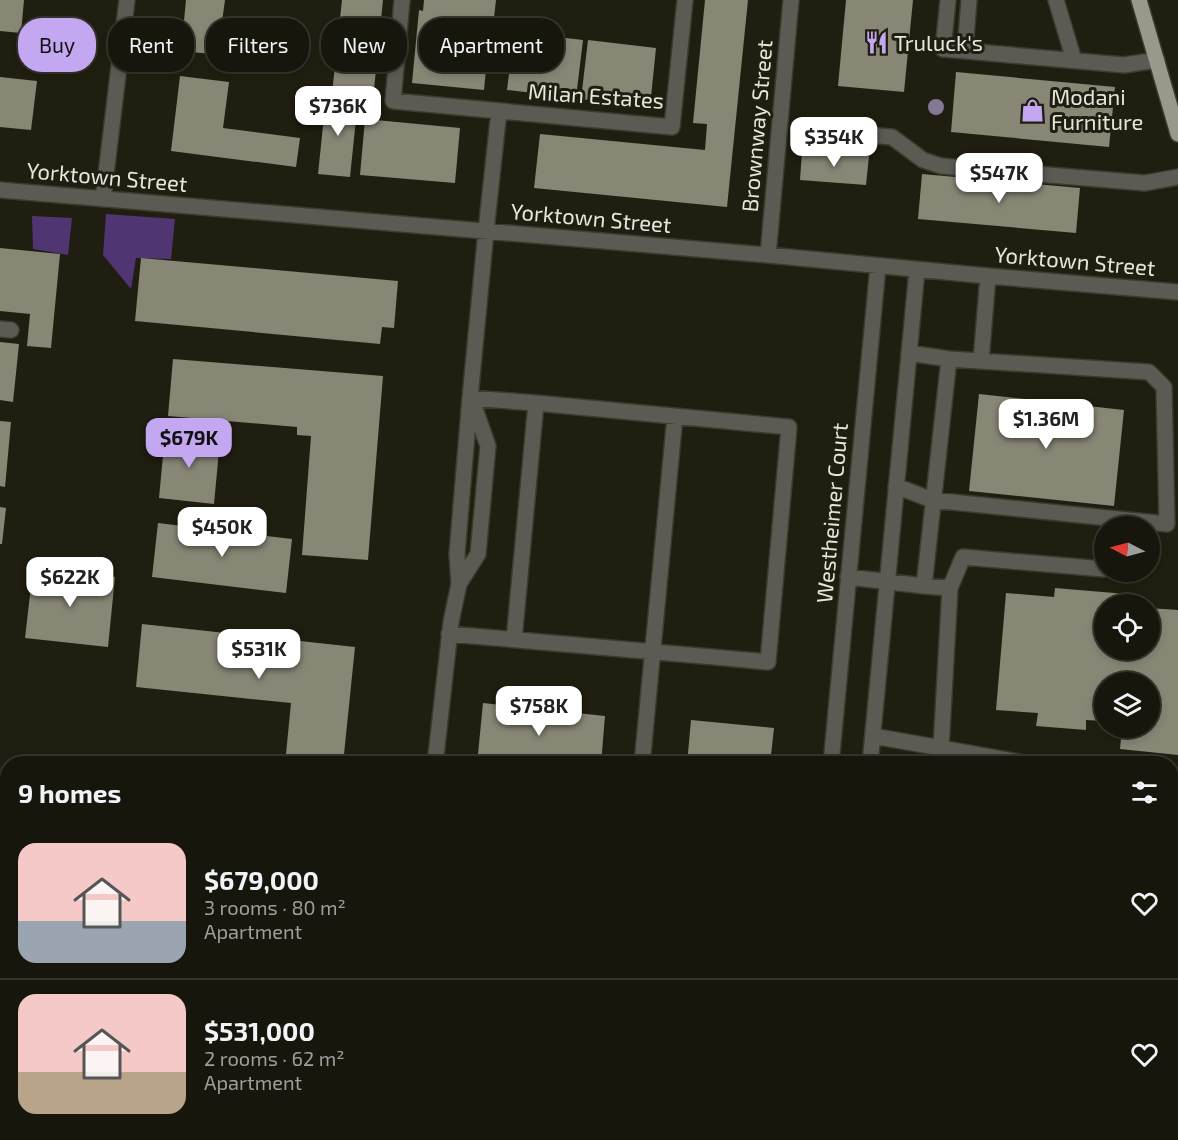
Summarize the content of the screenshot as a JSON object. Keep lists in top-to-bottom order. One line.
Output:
{"streets":{"street":["Milan Estates","Brownway Street","Yorktown Street","Westheimer Court"]},"crossings":[["Milan Estates","Yorktown Street"],["Brownway Street","Yorktown Street"],["Yorktown Street","Westheimer Court"]],"places":{"restaurant":["Truluck's"],"shop":["Modani Furniture"]},"north":"left","page":{"chip":["Buy","Rent","Filters","New","Apartment"],"price":["$736K","$354K","$547K","$1.36M","$679K","$450K","$622K","$531K","$758K"],"heading":"9 homes","list":[{"name":"$679,000","note":"3 rooms · 80 m² · Apartment"},{"name":"$531,000","note":"2 rooms · 62 m² · Apartment"}]}}
